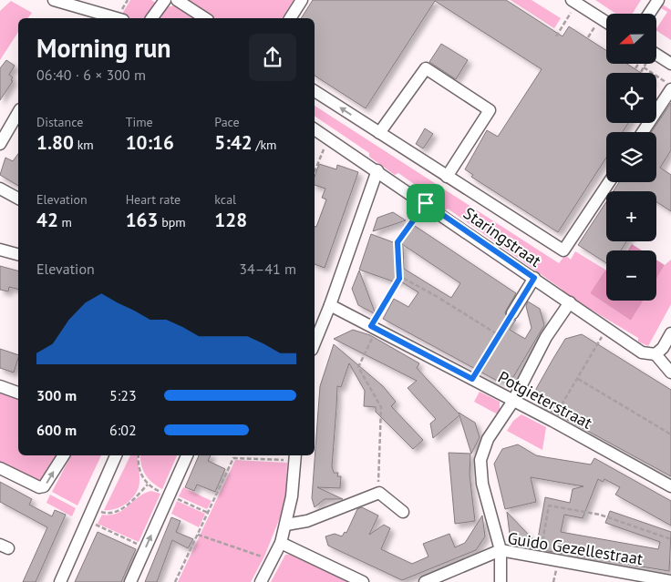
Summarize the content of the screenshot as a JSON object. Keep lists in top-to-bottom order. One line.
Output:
{"streets":{"street":["Staringstraat","Potgieterstraat","Guido Gezellestraat"]},"north":"left","page":{"map_buttons":["+","−"],"heading":["Morning run","06:40 · 6 × 300 m"],"stats":[["Distance","1.80 km"],["Time","10:16"],["Pace","5:42 /km"],["Elevation","42 m"],["Heart rate","163 bpm"],["kcal","128"]],"chart":["Elevation","34–41 m"],"list":[{"name":"300 m","note":"5:23"},{"name":"600 m","note":"6:02"}]}}
